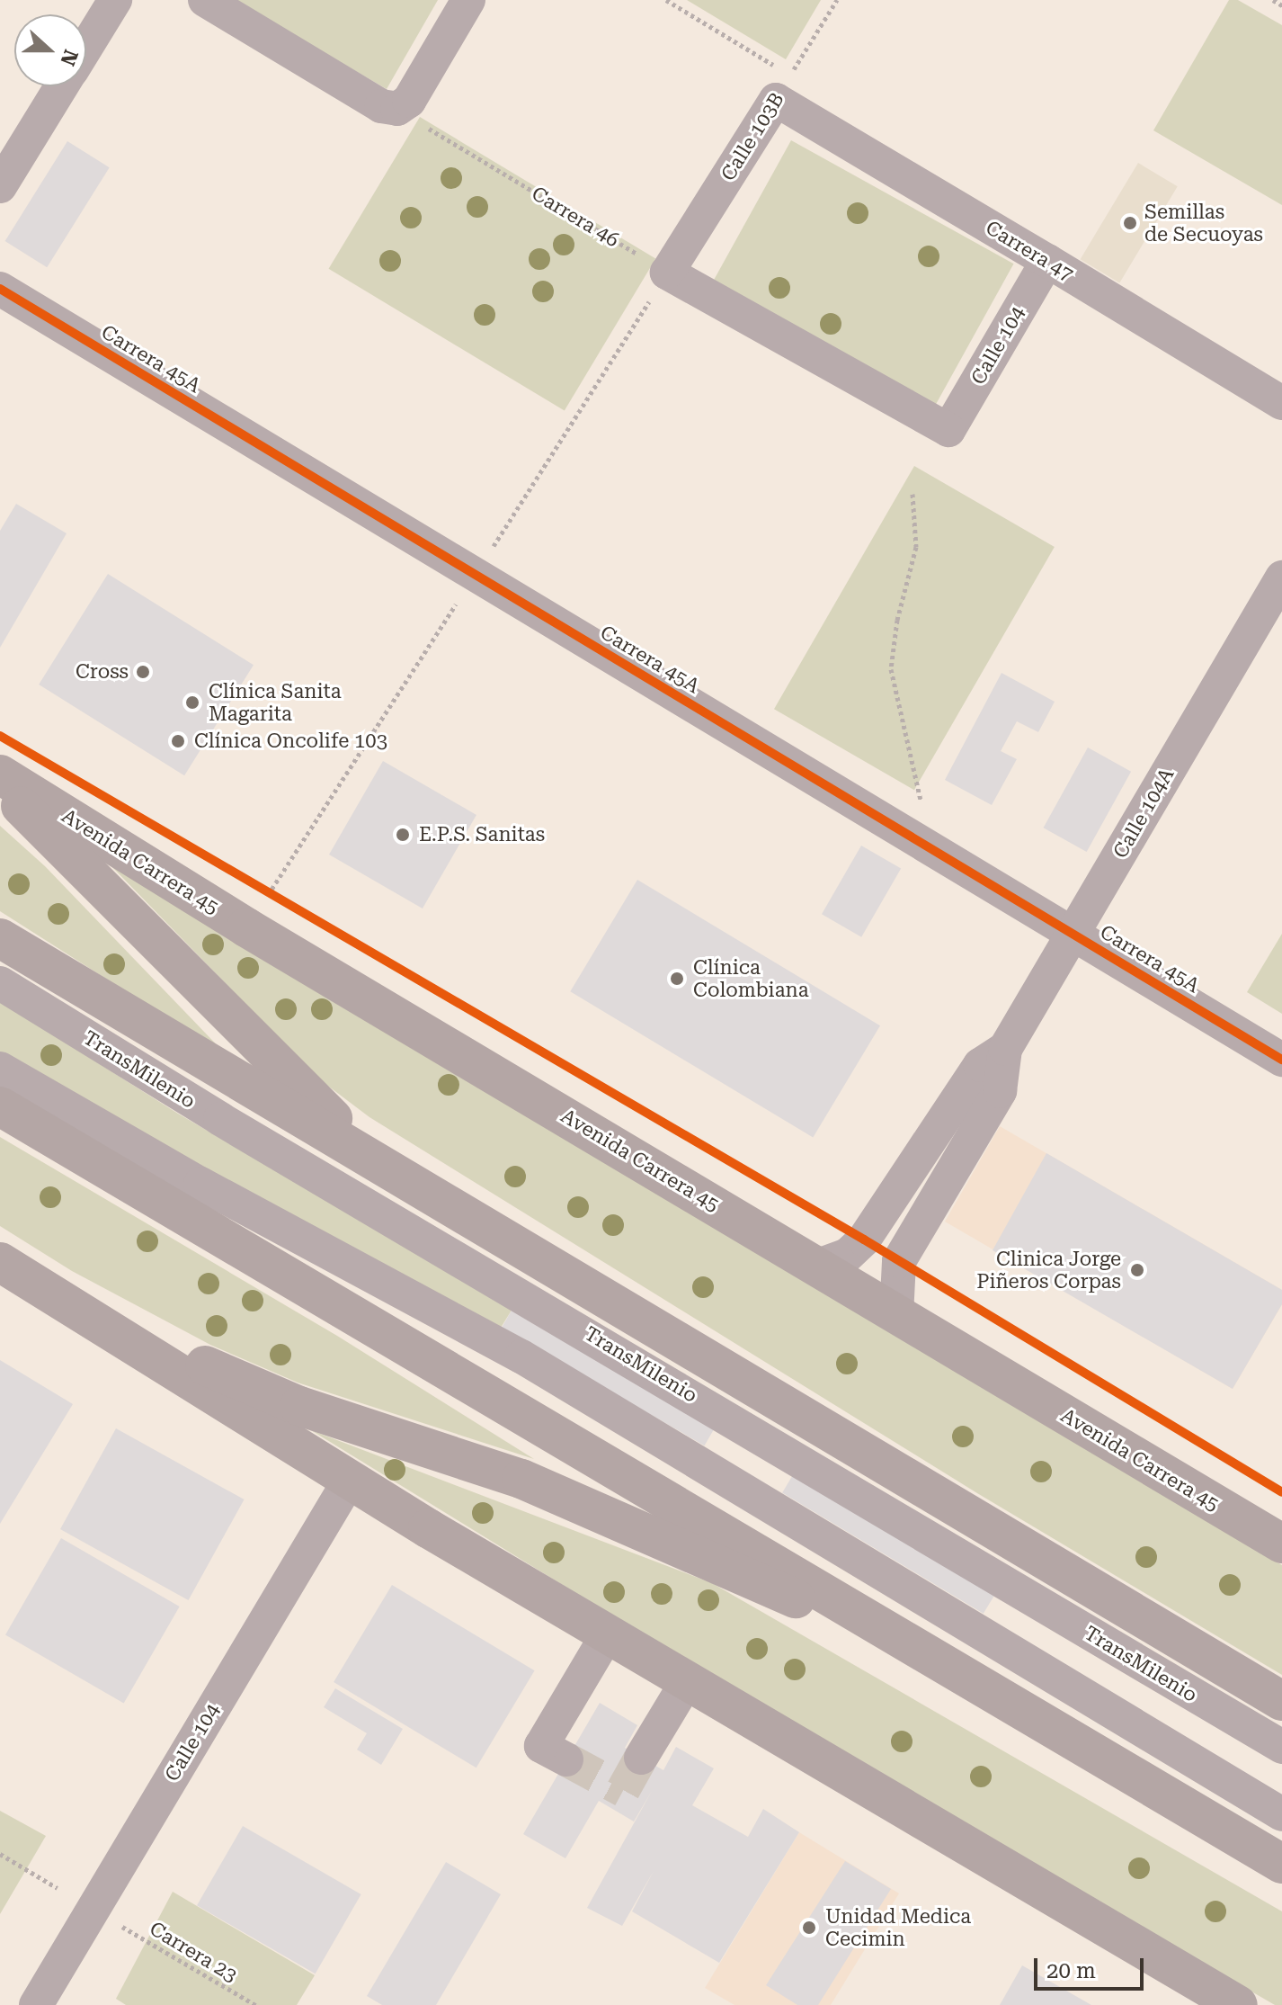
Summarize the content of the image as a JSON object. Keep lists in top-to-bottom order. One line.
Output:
{"streets":{"highway":["Avenida Carrera 45"],"street":["Calle 103B","Carrera 47","Calle 104","Carrera 45A","Calle 104A","TransMilenio"],"path":["Carrera 46","Carrera 23"]},"crossings":[["Calle 103B","Carrera 46"],["Calle 103B","Carrera 47"],["Calle 103B","Calle 104"],["Carrera 46","Calle 104"],["Carrera 47","Calle 104"],["Carrera 45A","Calle 104A"],["Calle 104A","Avenida Carrera 45"]],"places":["Semillas de Secuoyas","Cross","Clínica Sanita Magarita","Clínica Oncolife 103","E.P.S. Sanitas","Clínica Colombiana","Clinica Jorge Piñeros Corpas","Unidad Medica Cecimin"],"scale_bar":"20 m","north":"right"}
